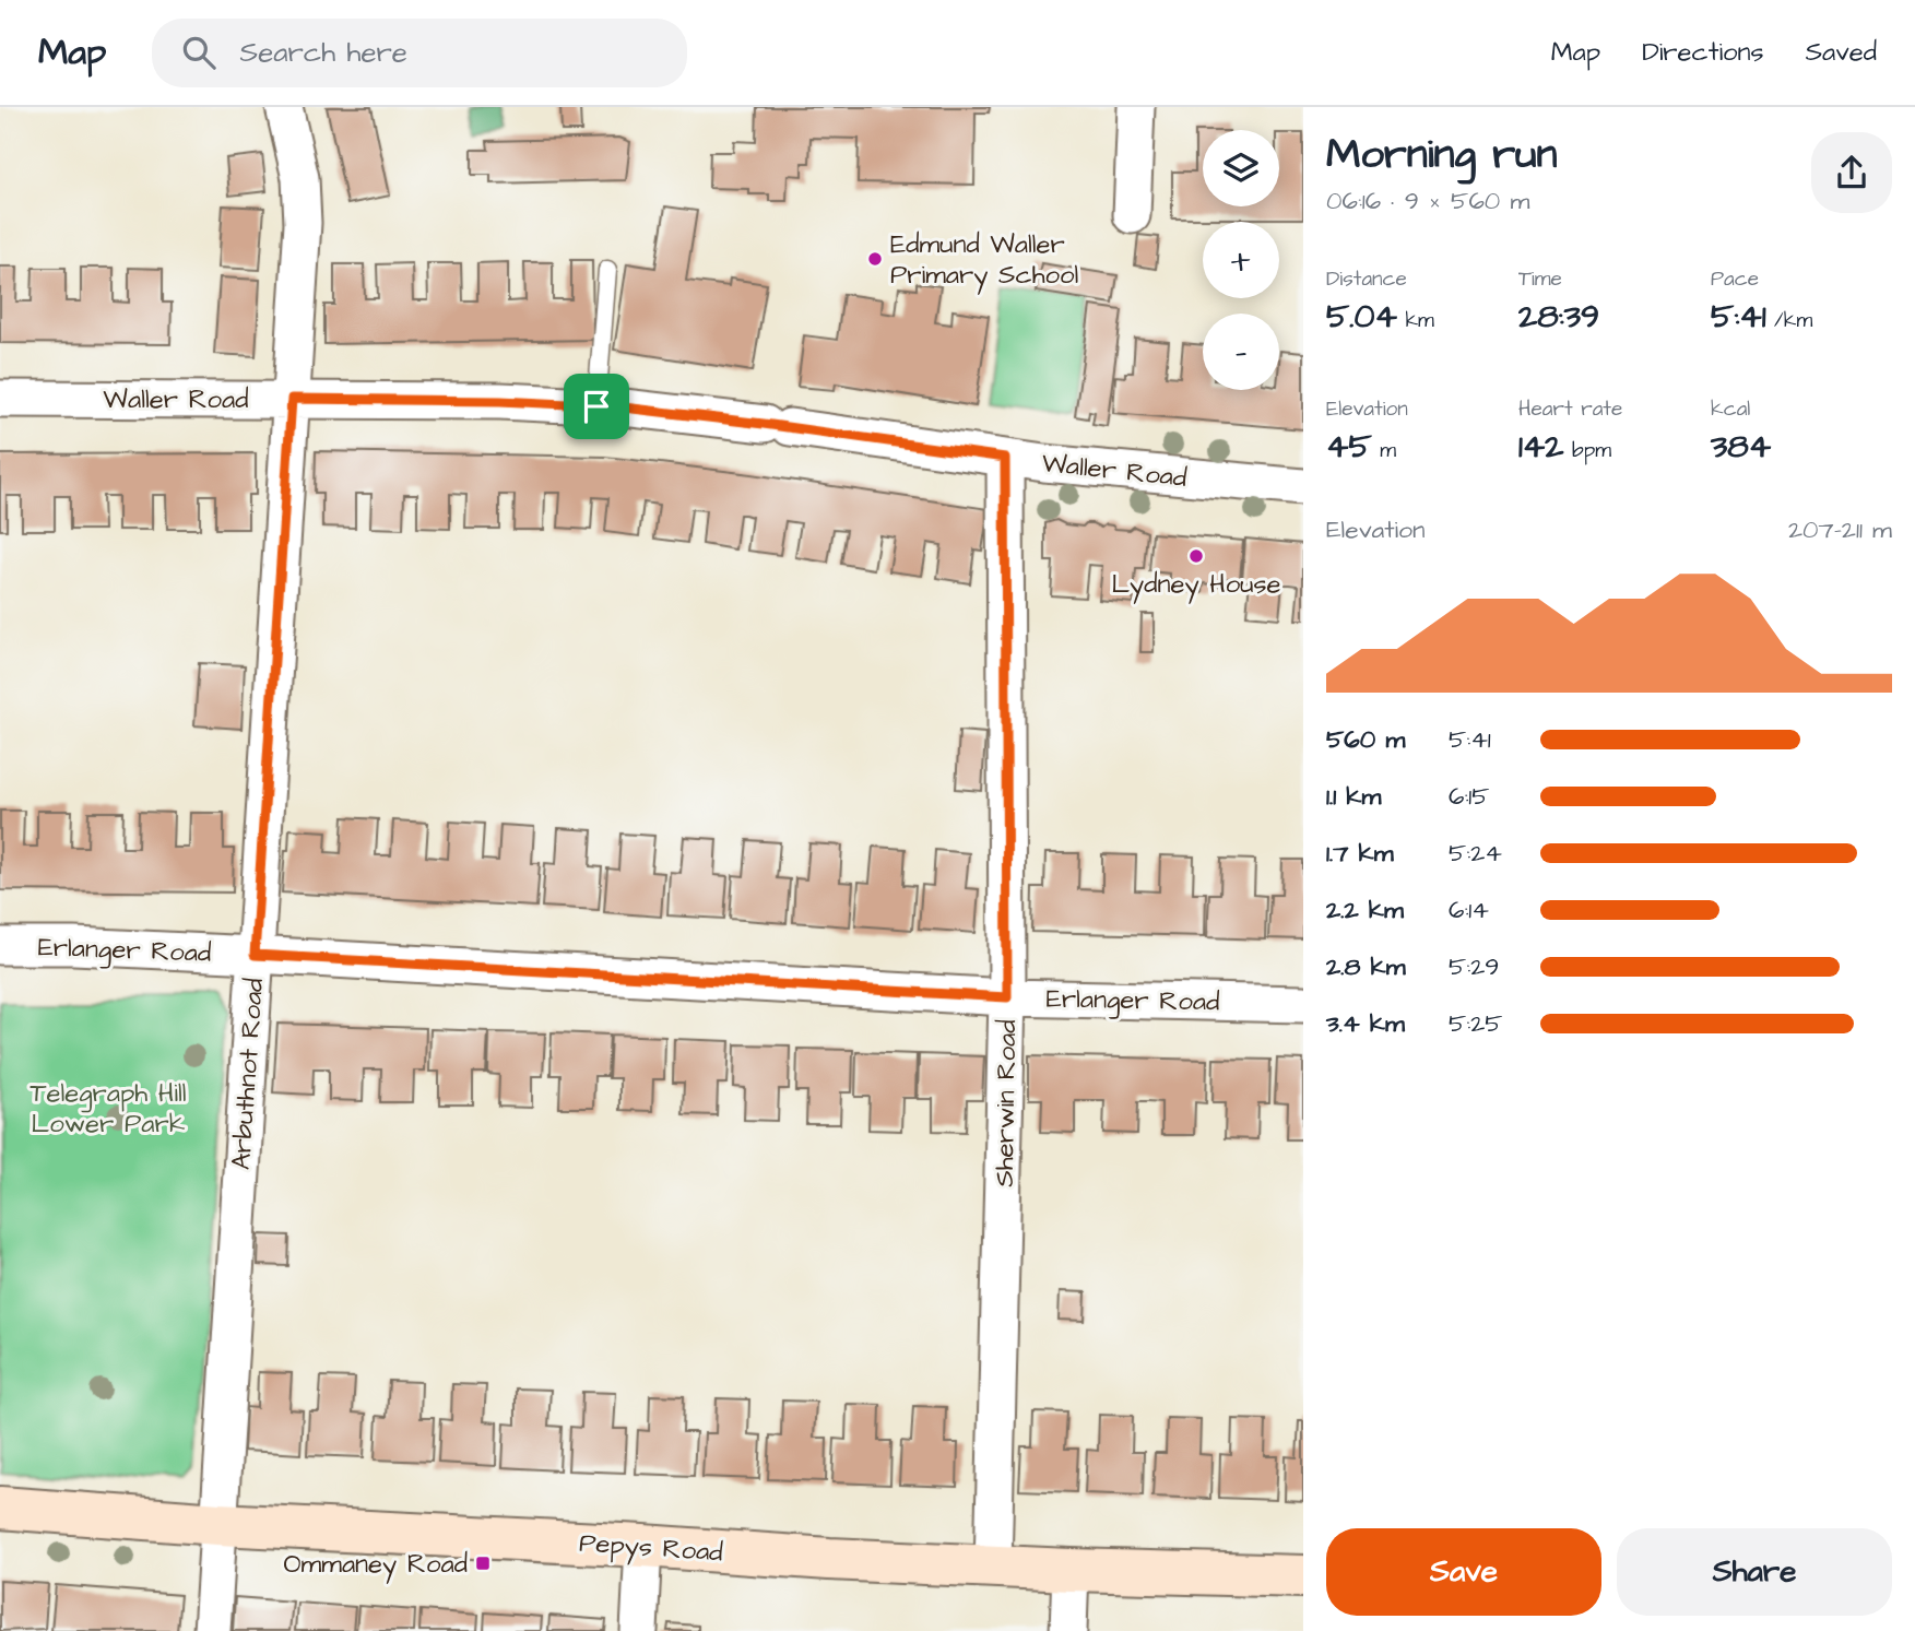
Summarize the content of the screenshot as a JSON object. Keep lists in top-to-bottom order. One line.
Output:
{"streets":{"street":["Waller Road","Erlanger Road","Arbuthnot Road","Sherwin Road","Pepys Road"]},"crossings":[["Waller Road","Arbuthnot Road"],["Waller Road","Sherwin Road"],["Erlanger Road","Arbuthnot Road"],["Erlanger Road","Sherwin Road"],["Arbuthnot Road","Pepys Road"],["Sherwin Road","Pepys Road"]],"parks":["Telegraph Hill Lower Park"],"places":{"other":["Edmund Waller Primary School","Lydney House"],"transit":["Ommaney Road"]},"page":{"header":"Map","search":"Search here","nav":["Map","Directions","Saved"],"heading":["Morning run","06:16 · 9 × 560 m"],"map_buttons":["+","−"],"stats":[["Distance","5.04 km"],["Time","28:39"],["Pace","5:41 /km"],["Elevation","45 m"],["Heart rate","142 bpm"],["kcal","384"]],"chart":["Elevation","207–211 m"],"list":[{"name":"560 m","note":"5:41"},{"name":"1.1 km","note":"6:15"},{"name":"1.7 km","note":"5:24"},{"name":"2.2 km","note":"6:14"},{"name":"2.8 km","note":"5:29"},{"name":"3.4 km","note":"5:25"}],"buttons":["Save","Share"]}}
